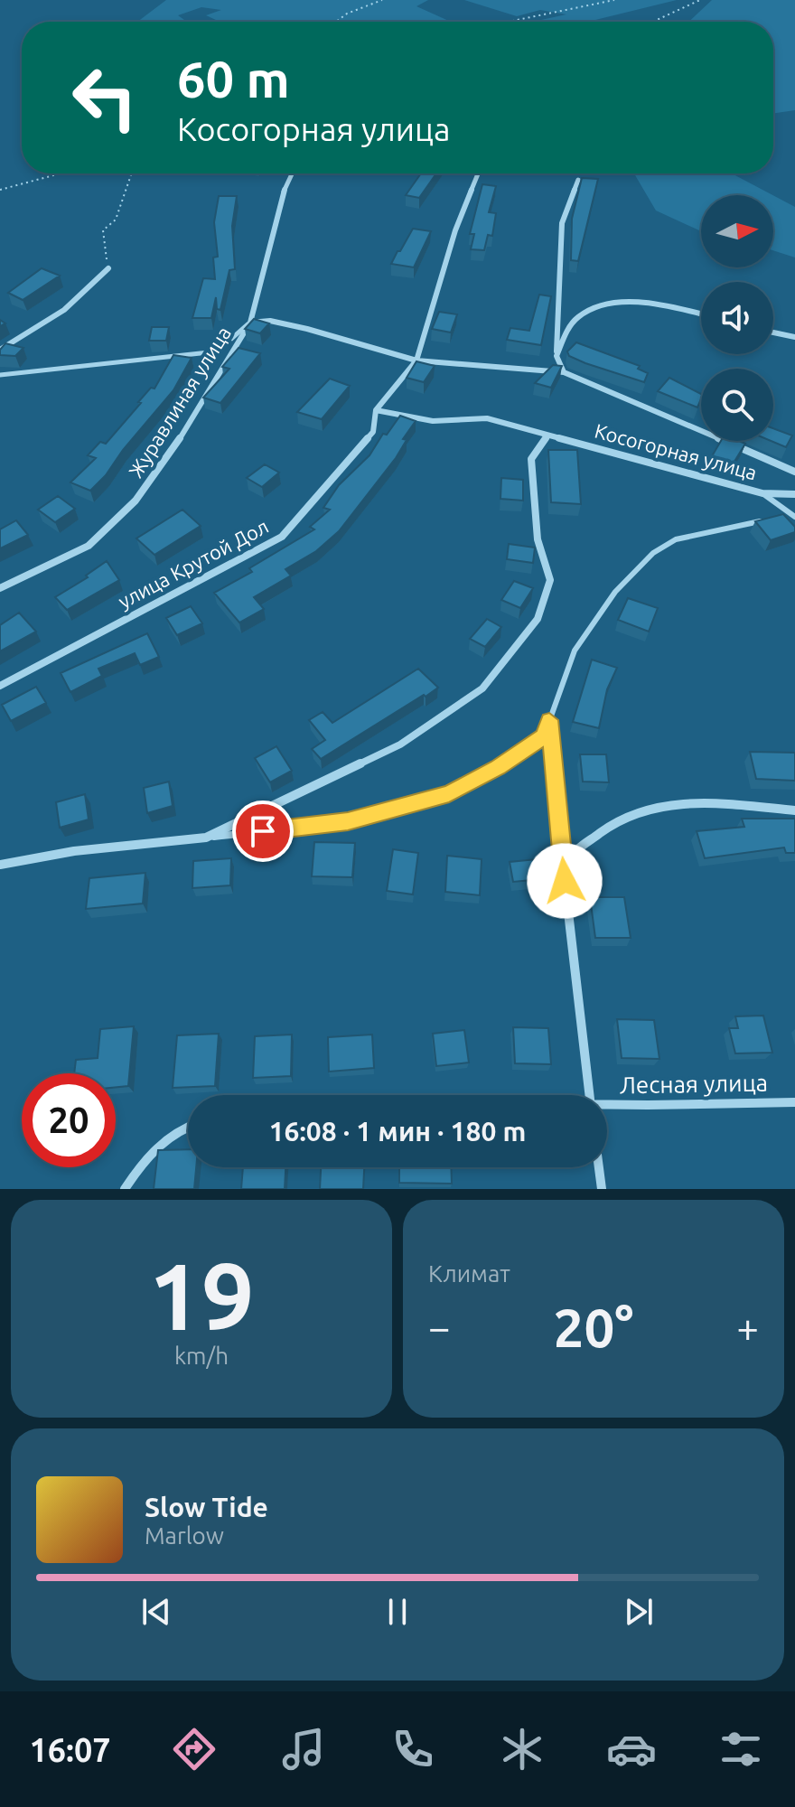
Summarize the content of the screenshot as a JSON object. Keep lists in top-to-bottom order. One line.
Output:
{"streets":{"street":["Журавлиная улица","Косогорная улица","улица Крутой Дол","Лесная улица"]},"crossings":[["Косогорная улица","улица Крутой Дол"]],"north":"right","page":{"turn":["60 m","Косогорная улица"],"limit":"20","trip":"16:08 · 1 мин · 180 m","tile":[["19","km/h"],"Климат"],"heat":["−","20°","+"],"song":["Slow Tide","Marlow"],"tabs":"16:07"}}
